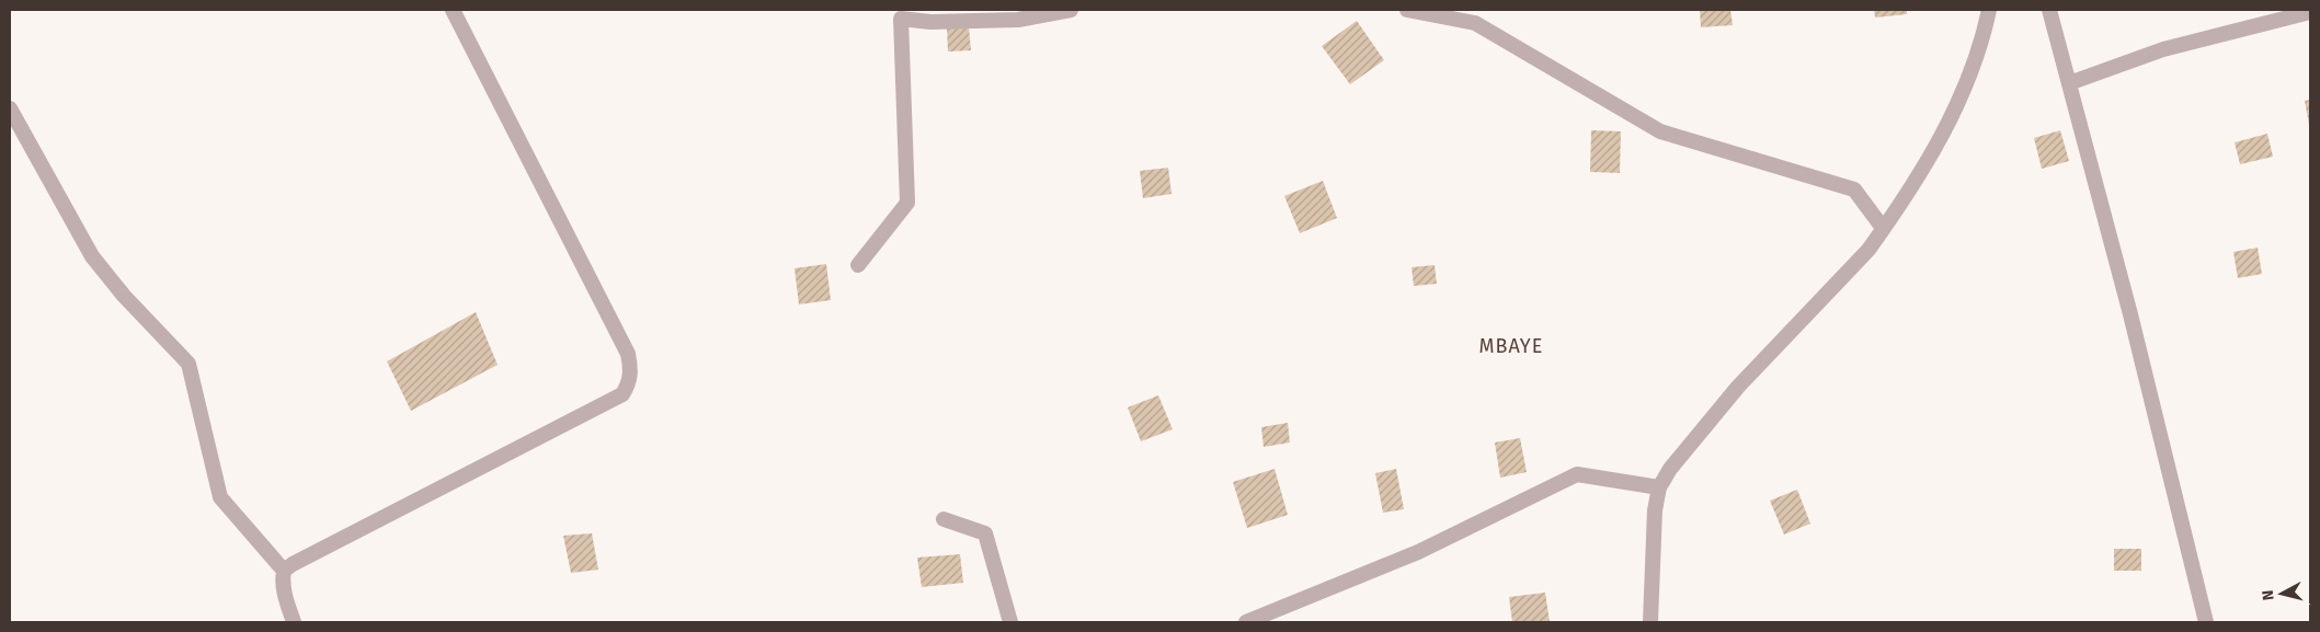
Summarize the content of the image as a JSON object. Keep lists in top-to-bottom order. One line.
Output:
{"districts":["MBAYE"],"north":"left"}
